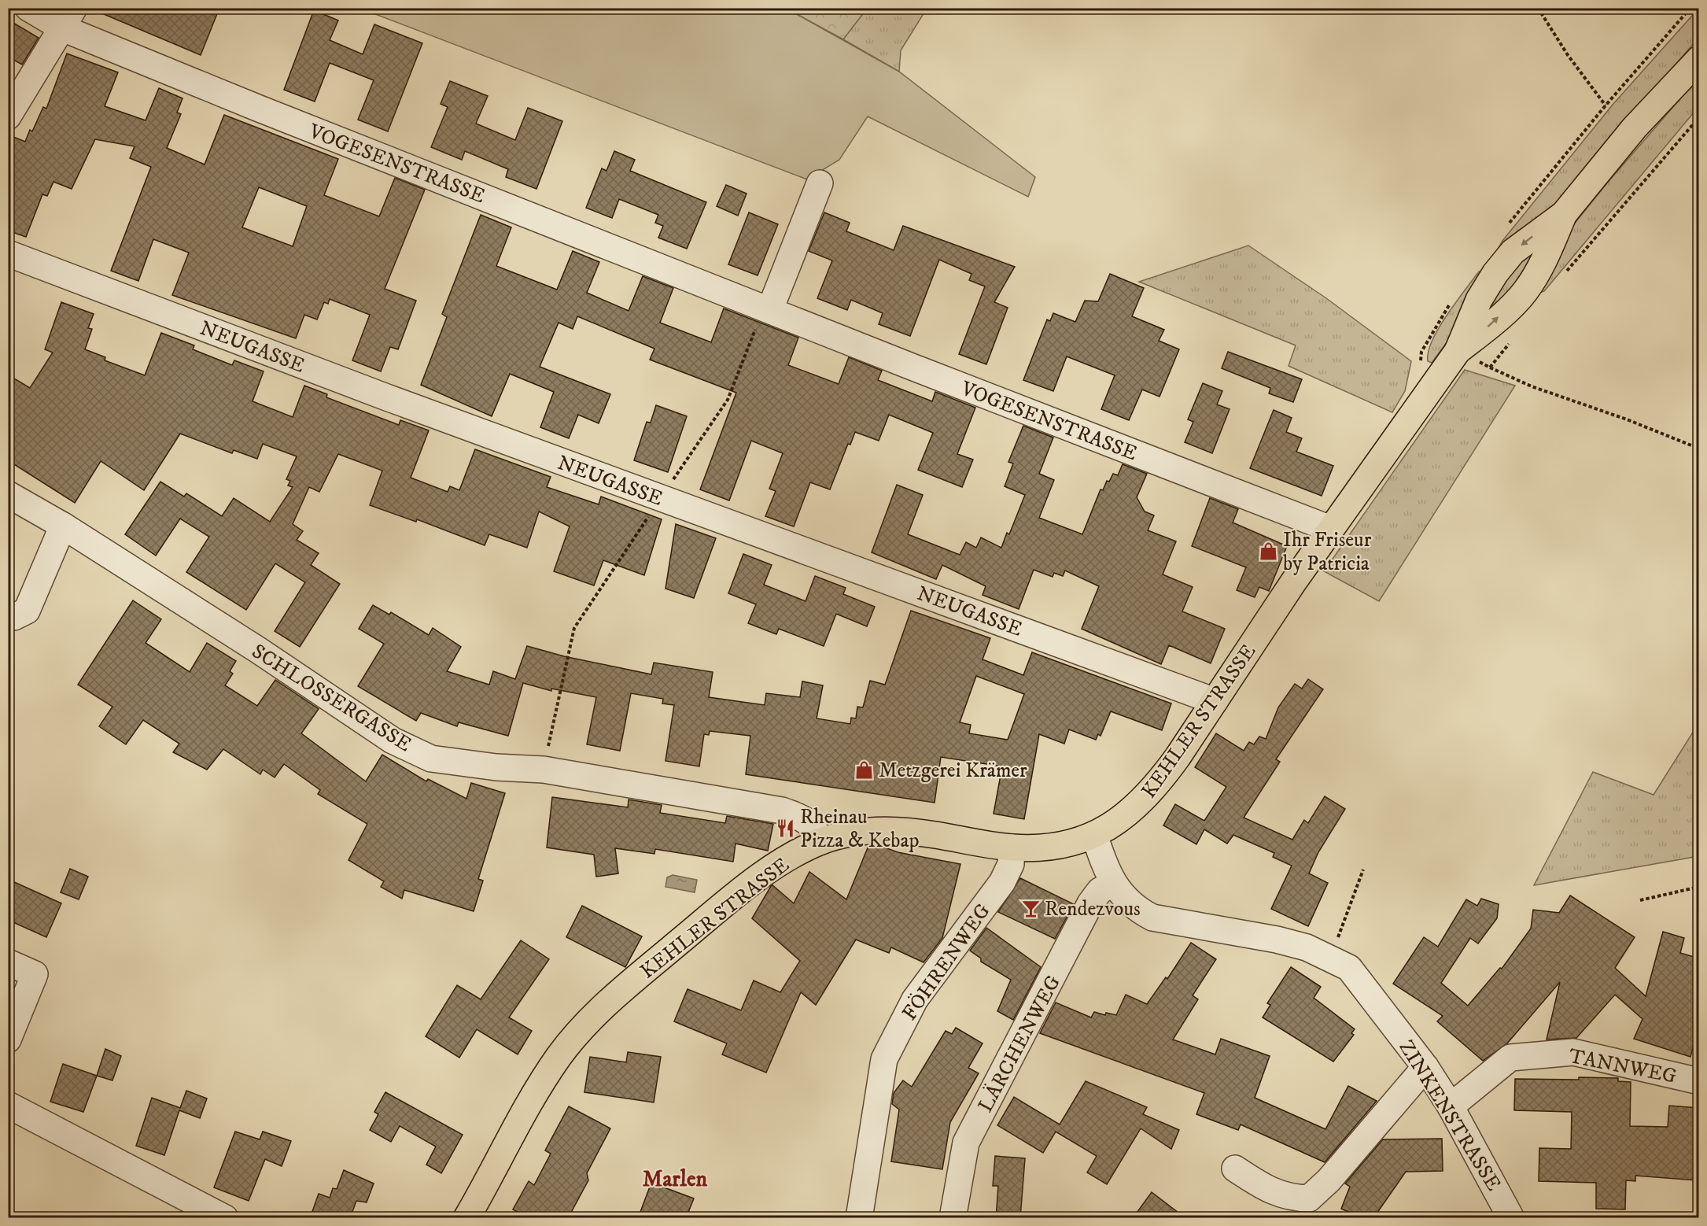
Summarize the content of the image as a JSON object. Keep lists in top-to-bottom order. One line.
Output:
{"streets":{"main road":["KEHLER STRASSE"],"street":["VOGESENSTRASSE","NEUGASSE","SCHLOSSERGASSE","FÖHRENWEG","LÄRCHENWEG","TANNWEG","ZINKENSTRASSE"]},"crossings":[["VOGESENSTRASSE","KEHLER STRASSE"],["NEUGASSE","KEHLER STRASSE"],["SCHLOSSERGASSE","KEHLER STRASSE"],["KEHLER STRASSE","FÖHRENWEG"],["KEHLER STRASSE","ZINKENSTRASSE"],["LÄRCHENWEG","ZINKENSTRASSE"],["TANNWEG","ZINKENSTRASSE"]],"districts":["Marlen"],"places":{"shop":["Ihr Friseur by Patricia","Metzgerei Krämer"],"restaurant":["Rheinau Pizza & Kebap"],"bar":["Rendezvous"]}}
